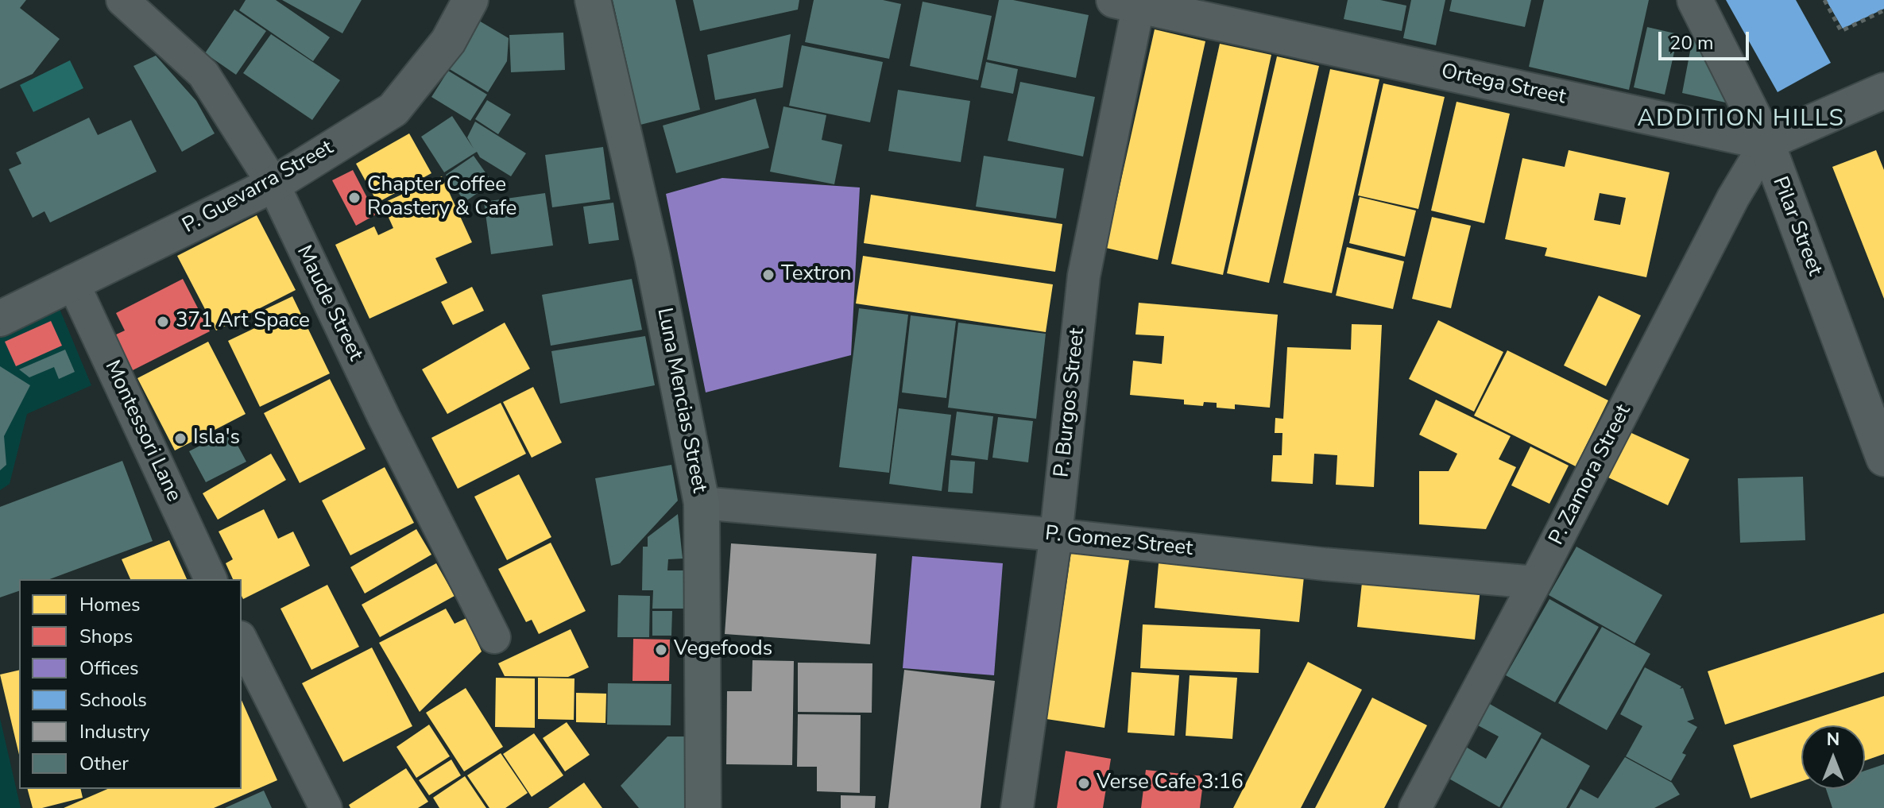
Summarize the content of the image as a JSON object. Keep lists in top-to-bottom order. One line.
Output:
{"streets":{"main road":["Luna Mencias Street"],"street":["Ortega Street","P. Guevarra Street","Pilar Street","Maude Street","P. Burgos Street","Montessori Lane","P. Zamora Street","P. Gomez Street"]},"crossings":[["Ortega Street","Pilar Street"],["Ortega Street","P. Burgos Street"],["Ortega Street","P. Zamora Street"],["P. Guevarra Street","Maude Street"],["P. Guevarra Street","Montessori Lane"],["Pilar Street","P. Zamora Street"],["Luna Mencias Street","P. Gomez Street"],["P. Burgos Street","P. Gomez Street"],["P. Zamora Street","P. Gomez Street"]],"districts":["ADDITION HILLS"],"places":["Chapter Coffee Roastery & Cafe","Textron","371 Art Space","Isla's","Vegefoods","Verse Cafe 3:16"],"legend":["Homes","Shops","Offices","Schools","Industry","Other"],"scale_bar":"20 m","north":"top"}
